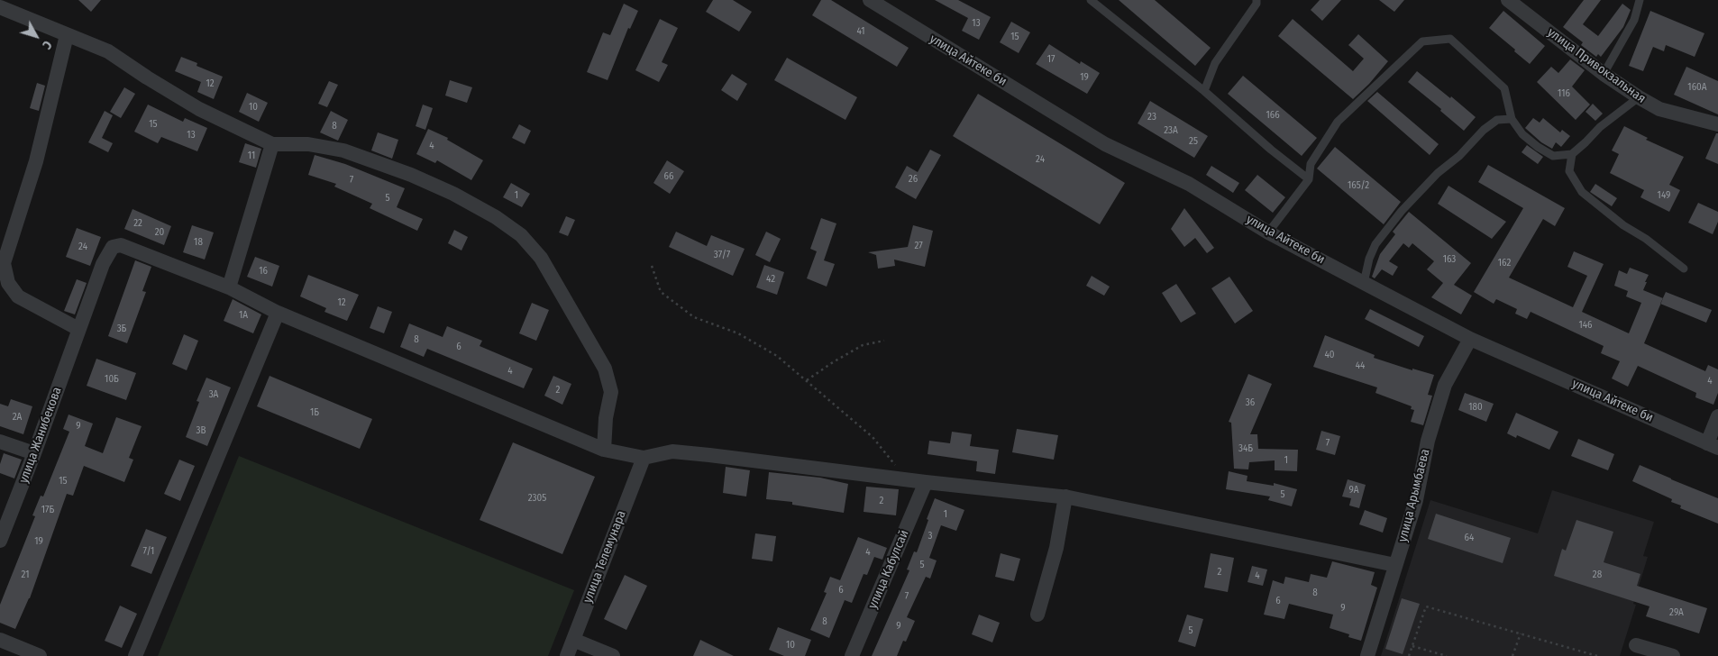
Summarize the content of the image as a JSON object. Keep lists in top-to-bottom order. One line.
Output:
{"streets":{"street":["улица Айтеке би","улица Привокзальная","улица Жанибекова","улица Арымбаева","улица Телемунара","улица Кабулсай"]},"crossings":[["улица Айтеке би","улица Арымбаева"]],"house_numbers":["13","41","15","17","19","12","160А","116","10","166","23","15","8","23А","13","25","4","11","24","66","26","7","165/2","1","149","5","22","20","18","27","24","37/7","163","162","16","42","12","1А","146","3Б","8","6","40","44","4","10Б","4","2","3А","36","180","1Б","2А","9","3В","7","34Б","1","15","9А","5","2305","2","17Б","1","3","64","19","7/1","4","5","2","21","28","4","6","8","7","6","9","29А","8","9","5","10"],"north":"bottom right"}
